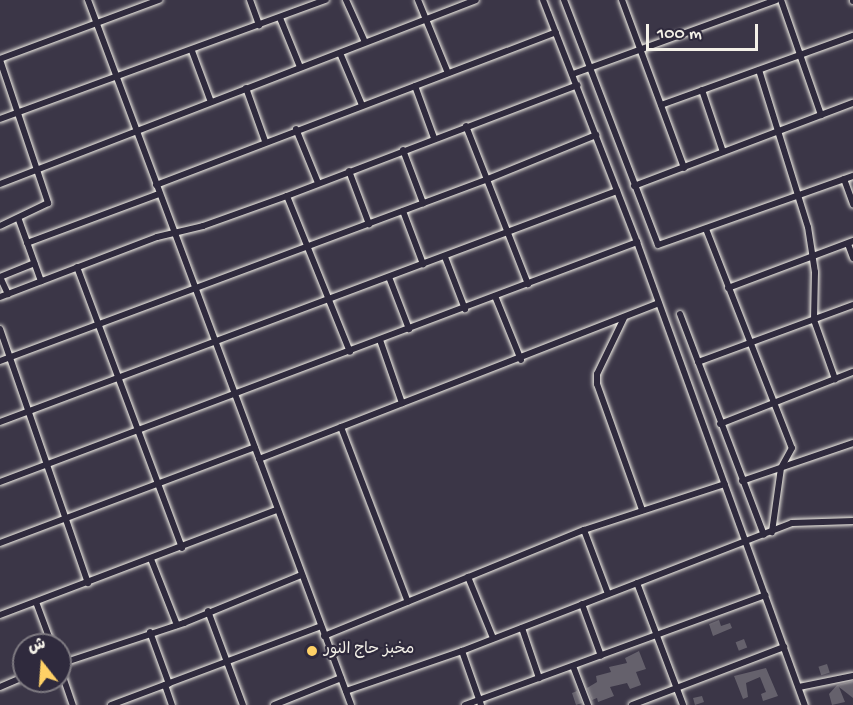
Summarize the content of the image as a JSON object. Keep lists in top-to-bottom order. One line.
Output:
{"places":["مخبز حاج النور"],"scale_bar":"100 m","north":"top"}
